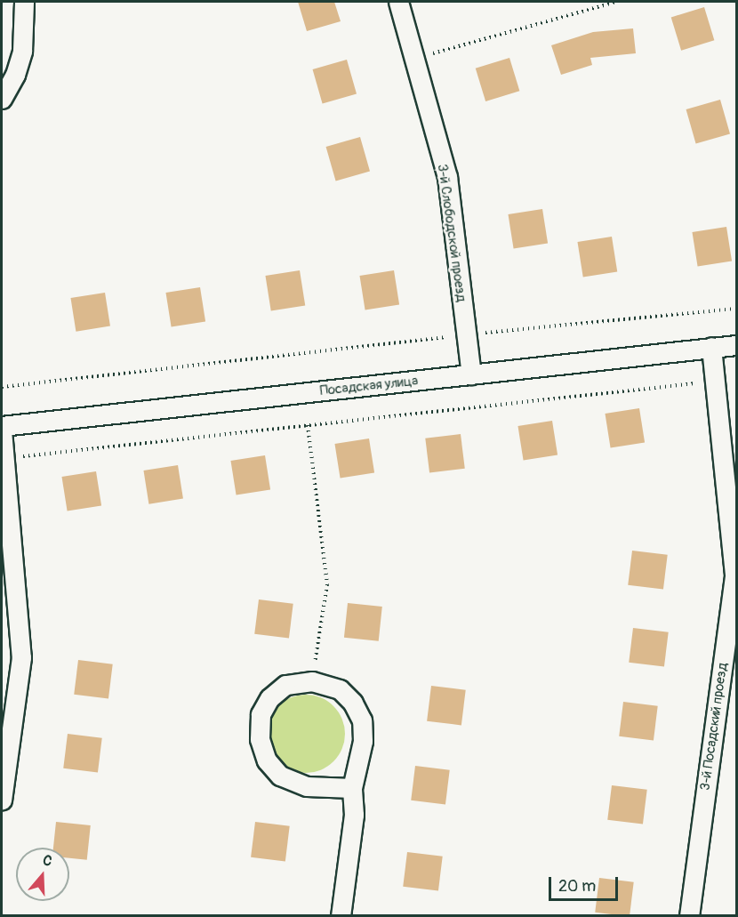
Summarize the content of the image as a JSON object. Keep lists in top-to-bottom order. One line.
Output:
{"streets":{"street":["3-й Слободской проезд","Посадская улица","3-й Посадский проезд"]},"crossings":[["3-й Слободской проезд","Посадская улица"],["Посадская улица","3-й Посадский проезд"]],"scale_bar":"20 m","north":"top"}
